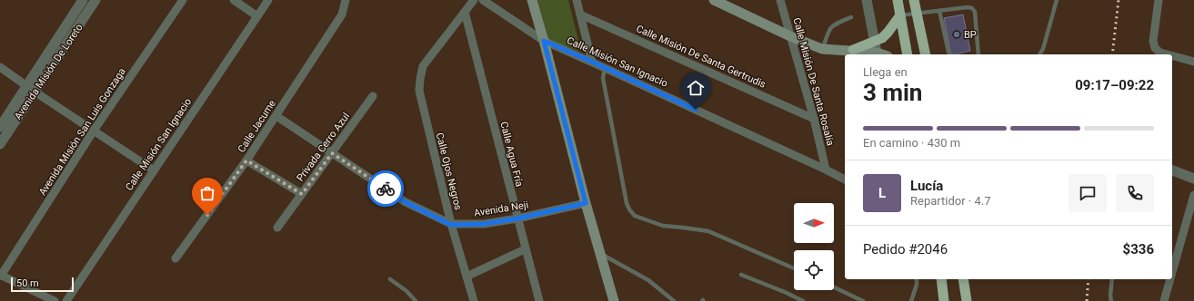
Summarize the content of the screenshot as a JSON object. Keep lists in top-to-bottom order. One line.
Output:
{"streets":{"street":["Calle Misión De Santa Gertrudis","Calle Misión San Ignacio","Avenida Misión De Loreto","Calle Misión De Santa Rosalía","Calle Jacume","Avenida Misión San Luis Gonzaga","Privada Cerro Azul","Calle Agua Fría","Calle Ojos Negros","Avenida Neji"]},"crossings":[["Calle Misión De Santa Gertrudis","Calle Misión De Santa Rosalía"],["Calle Misión San Ignacio","Calle Misión De Santa Rosalía"],["Calle Jacume","Avenida Neji"],["Privada Cerro Azul","Avenida Neji"],["Calle Agua Fría","Calle Ojos Negros"],["Calle Agua Fría","Avenida Neji"],["Calle Ojos Negros","Avenida Neji"]],"places":["BP"],"scale_bar":"50 m","north":"right","page":{"heading":["3 min","Llega en","09:17–09:22"],"panel":["Lucía","Repartidor · 4.7","Pedido #2046","$336"],"bar":"En camino · 430 m","round":"L","scale":"50 m"}}
